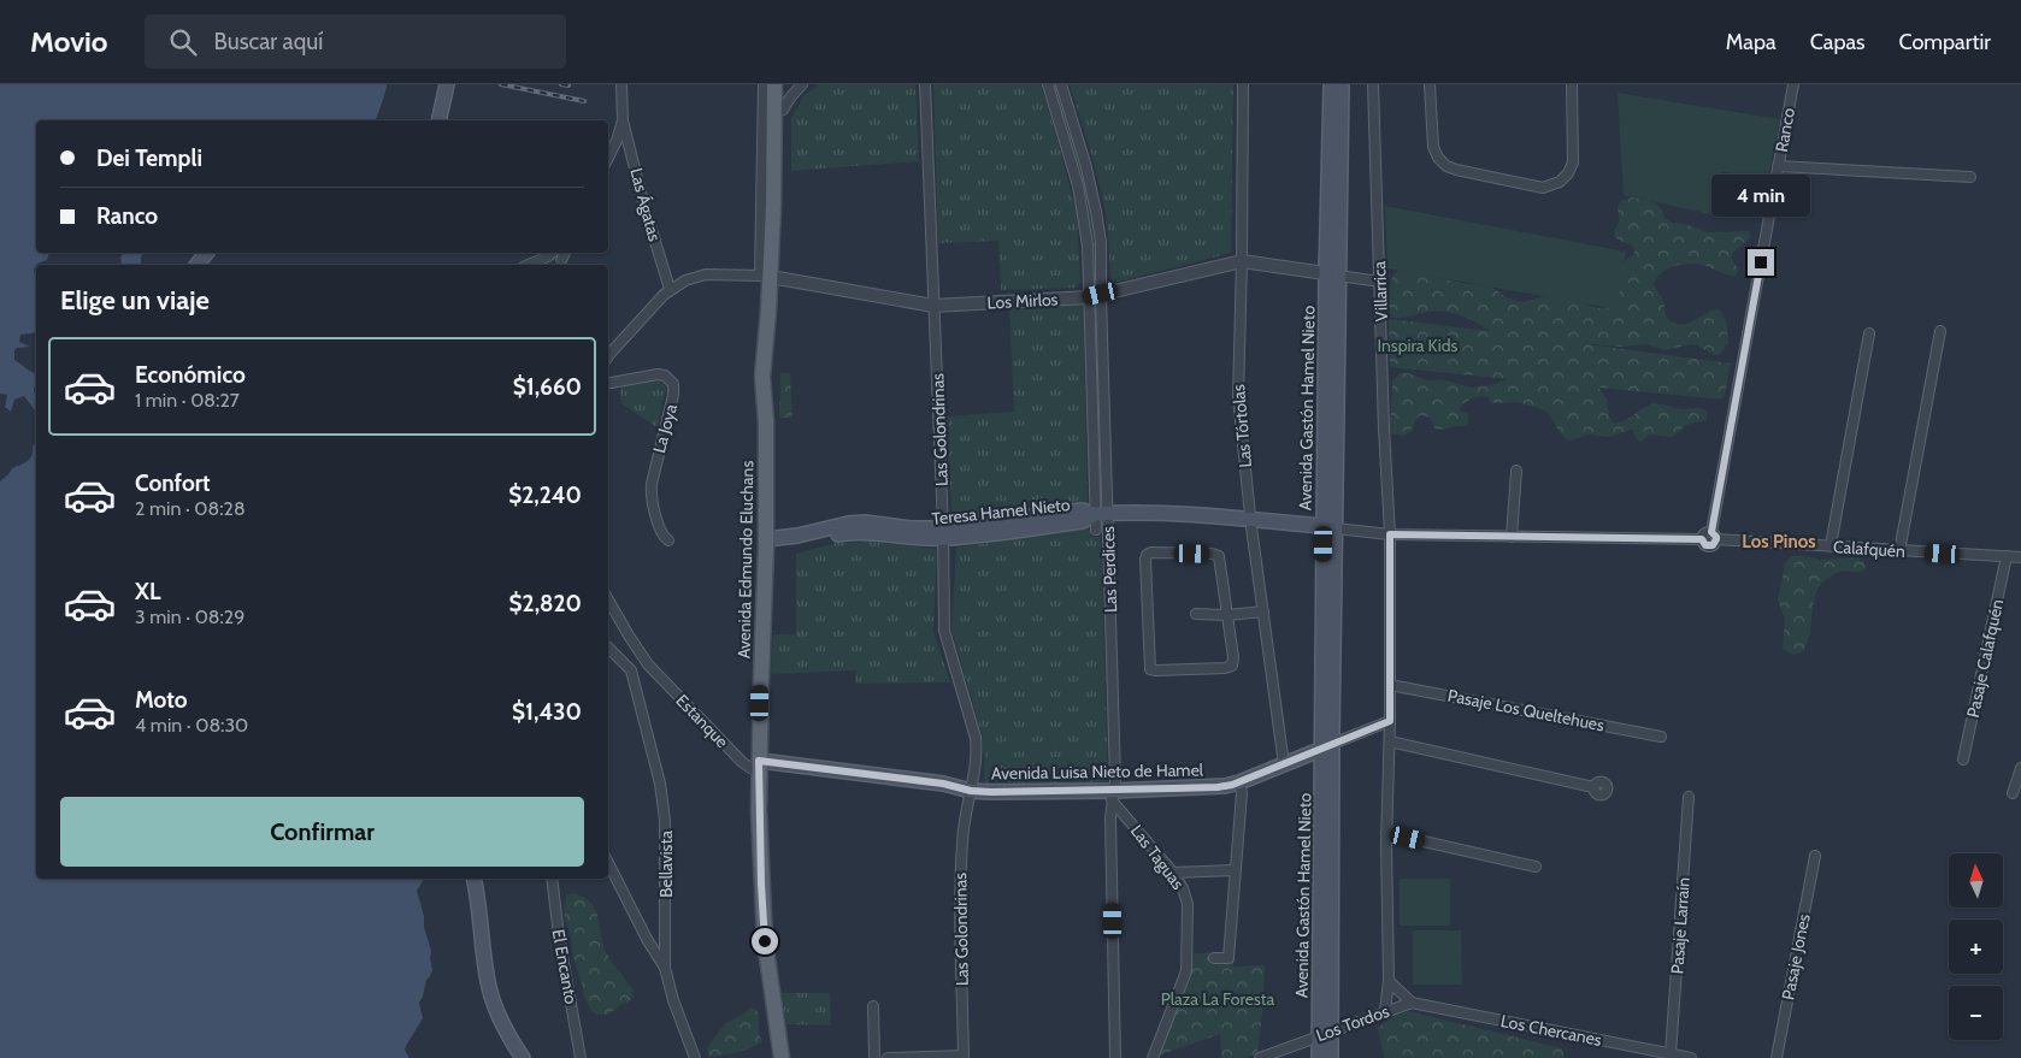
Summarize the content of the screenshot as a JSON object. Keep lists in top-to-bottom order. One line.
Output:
{"streets":{"main road":["Avenida Gastón Hamel Nieto","Teresa Hamel Nieto","Avenida Edmundo Eluchans","Avenida Luisa Nieto de Hamel"],"street":["Ranco","Las Ágatas","Villarrica","Los Mirlos","Las Tórtolas","La Joya","Las Golondrinas","Calafquén","Las Perdices","Pasaje Calafquén","Pasaje Los Queltehues","Estanque","Las Taguas","Bellavista","Pasaje Larraín","Pasaje Jones","El Encanto","Los Tordos","Los Chercanes"]},"crossings":[["Ranco","Calafquén"],["Villarrica","Los Mirlos"],["Villarrica","Pasaje Los Queltehues"],["Villarrica","Avenida Luisa Nieto de Hamel"],["Villarrica","Los Tordos"],["Los Mirlos","Avenida Gastón Hamel Nieto"],["Los Mirlos","Las Tórtolas"],["Los Mirlos","Las Golondrinas"],["Los Mirlos","Avenida Edmundo Eluchans"],["Los Mirlos","Las Perdices"],["Avenida Gastón Hamel Nieto","Teresa Hamel Nieto"],["Avenida Gastón Hamel Nieto","Avenida Luisa Nieto de Hamel"],["Avenida Gastón Hamel Nieto","Los Tordos"],["Las Tórtolas","Teresa Hamel Nieto"],["Las Tórtolas","Avenida Luisa Nieto de Hamel"],["Las Golondrinas","Teresa Hamel Nieto"],["Las Golondrinas","Avenida Luisa Nieto de Hamel"],["Teresa Hamel Nieto","Avenida Edmundo Eluchans"],["Teresa Hamel Nieto","Las Perdices"],["Calafquén","Pasaje Calafquén"],["Avenida Edmundo Eluchans","Estanque"],["Avenida Edmundo Eluchans","Avenida Luisa Nieto de Hamel"],["Las Perdices","Avenida Luisa Nieto de Hamel"],["Las Perdices","Las Taguas"],["Estanque","Avenida Luisa Nieto de Hamel"],["Avenida Luisa Nieto de Hamel","Las Taguas"],["Pasaje Larraín","Los Chercanes"],["Los Tordos","Los Chercanes"]],"districts":["Los Pinos"],"parks":["Inspira Kids","Plaza La Foresta"],"north":"top","page":{"header":"Movio","search":"Buscar aquí","nav":["Mapa","Capas","Compartir"],"banner":["Dei Templi","Ranco"],"bubble":"4 min","heading":"Elige un viaje","list":[{"name":"Económico","note":"1 min · 08:27","value":"$1,660"},{"name":"Confort","note":"2 min · 08:28","value":"$2,240"},{"name":"XL","note":"3 min · 08:29","value":"$2,820"},{"name":"Moto","note":"4 min · 08:30","value":"$1,430"}],"buttons":"Confirmar","map_buttons":["+","−"]}}
